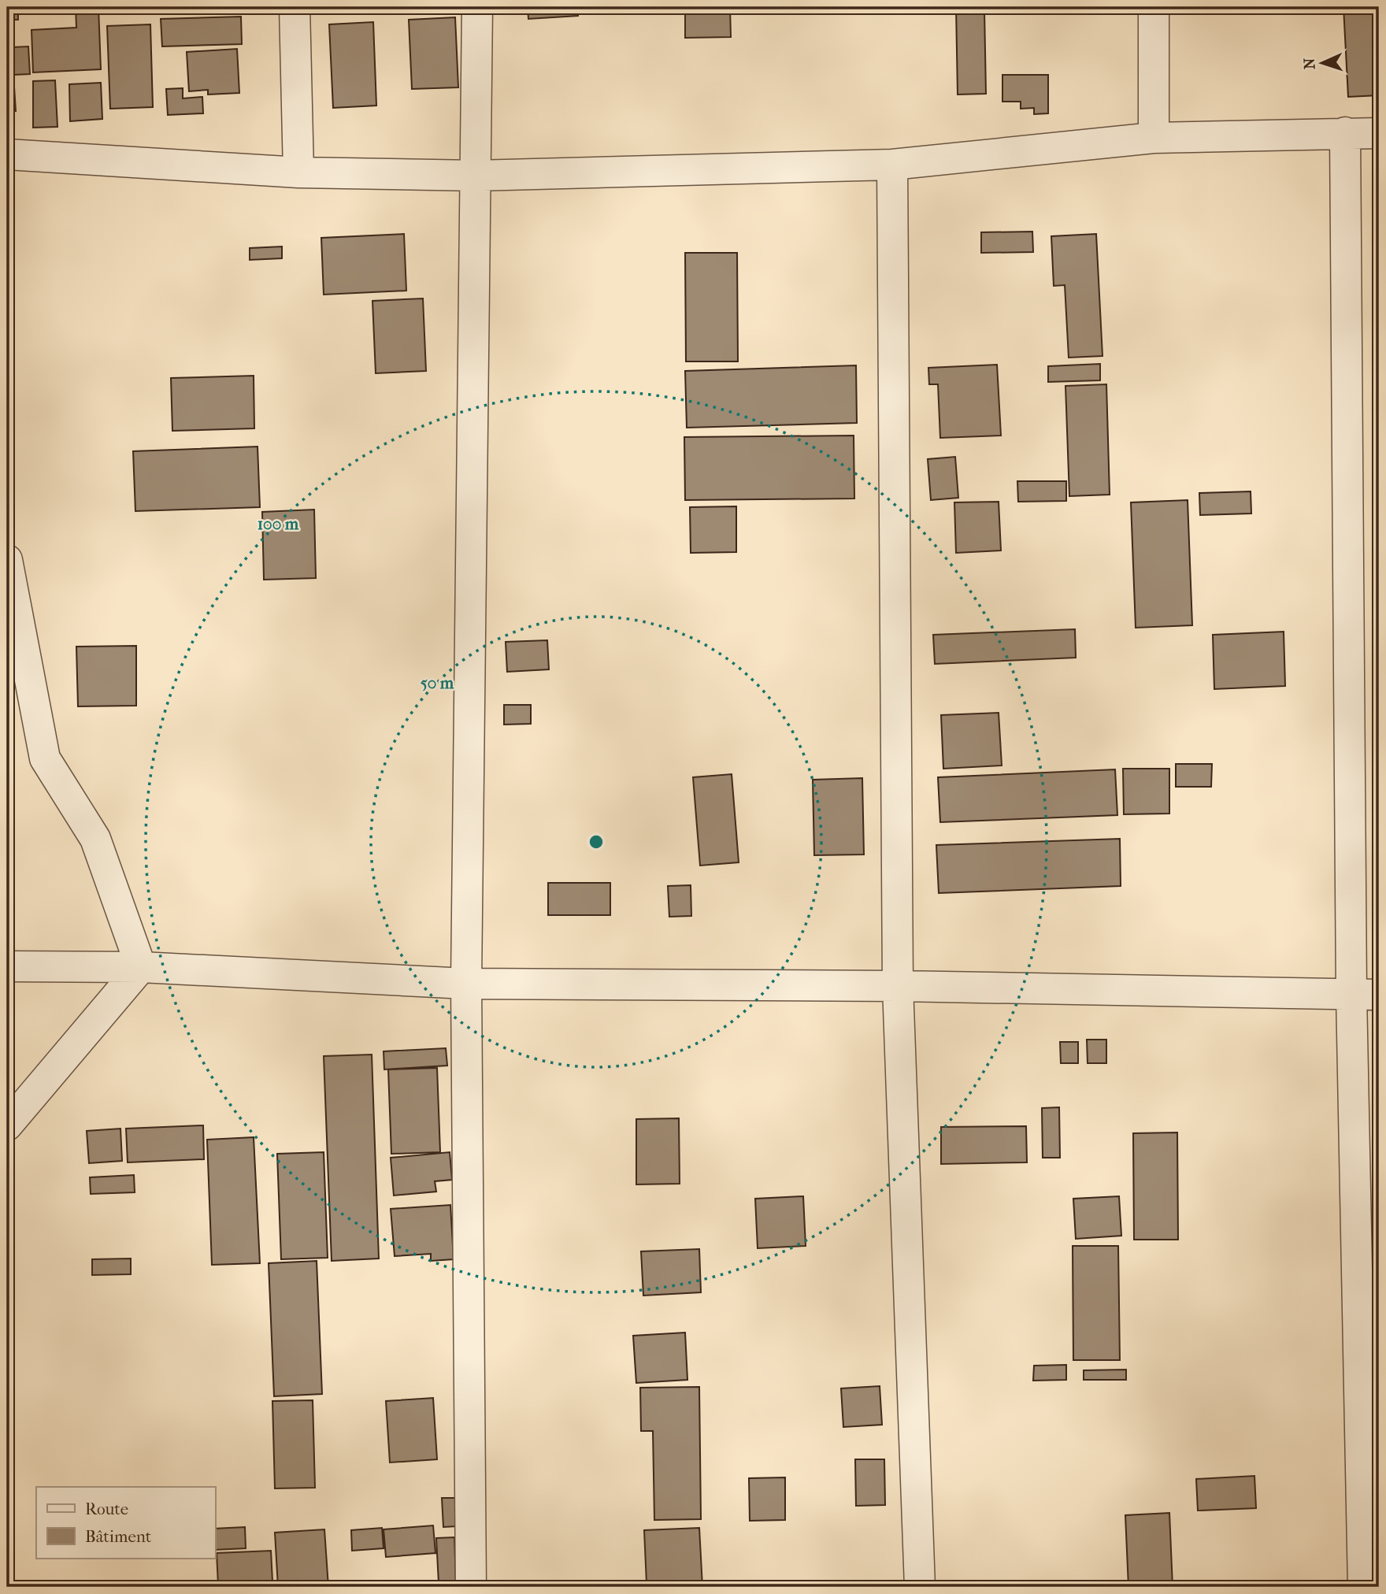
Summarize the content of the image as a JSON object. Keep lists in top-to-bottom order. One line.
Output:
{"legend":["Route","Bâtiment"],"north":"left","rings":["100 m","50 m"]}
